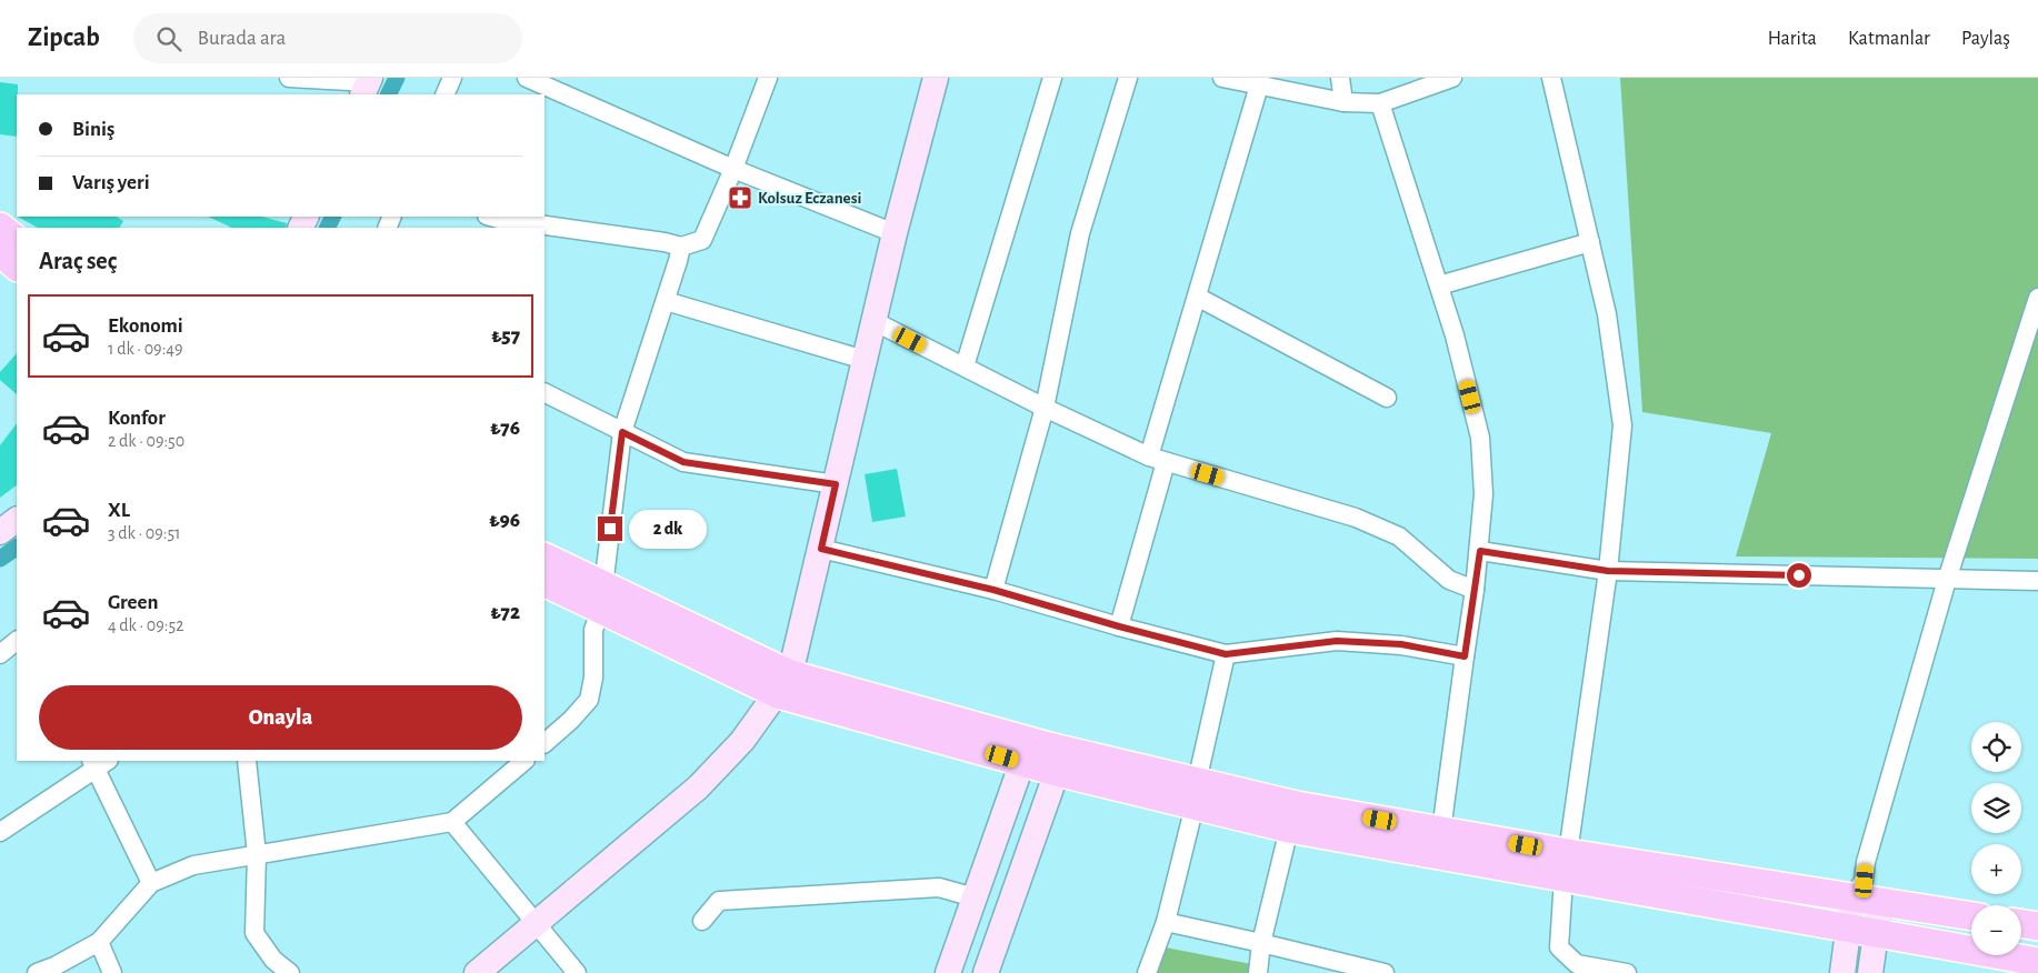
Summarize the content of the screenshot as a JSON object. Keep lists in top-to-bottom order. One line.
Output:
{"places":{"pharmacy":["Kolsuz Eczanesi"]},"page":{"header":"Zipcab","search":"Burada ara","nav":["Harita","Katmanlar","Paylaş"],"banner":["Biniş","Varış yeri"],"heading":"Araç seç","list":[{"name":"Ekonomi","note":"1 dk · 09:49","value":"₺57"},{"name":"Konfor","note":"2 dk · 09:50","value":"₺76"},{"name":"XL","note":"3 dk · 09:51","value":"₺96"},{"name":"Green","note":"4 dk · 09:52","value":"₺72"}],"bubble":"2 dk","buttons":"Onayla","map_buttons":["+","−"]}}
